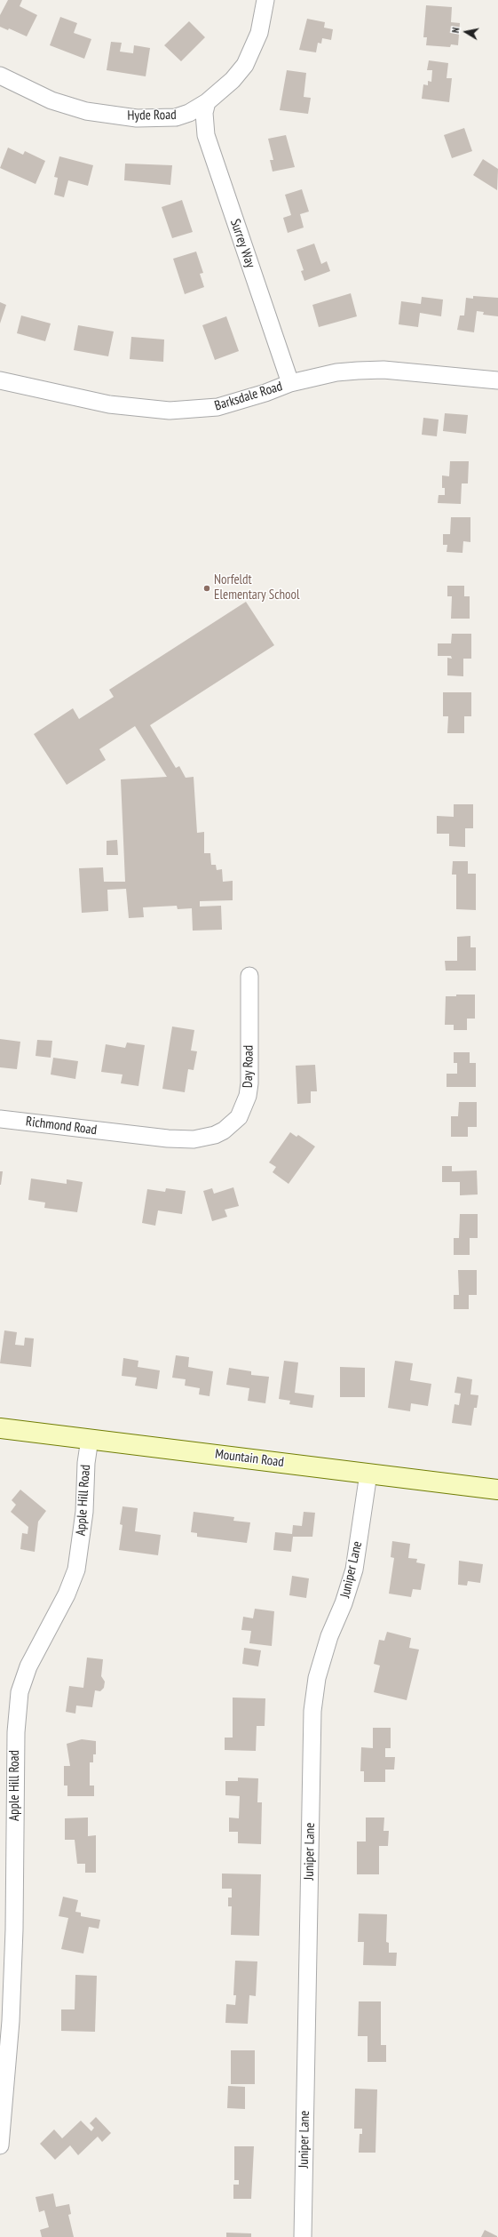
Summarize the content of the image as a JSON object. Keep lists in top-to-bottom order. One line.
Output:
{"streets":{"main road":["Mountain Road"],"street":["Hyde Road","Surrey Way","Barksdale Road","Day Road","Richmond Road","Apple Hill Road","Juniper Lane"]},"crossings":[["Hyde Road","Surrey Way"],["Surrey Way","Barksdale Road"],["Day Road","Richmond Road"],["Mountain Road","Apple Hill Road"],["Mountain Road","Juniper Lane"]],"places":["Norfeldt Elementary School"],"north":"left"}
